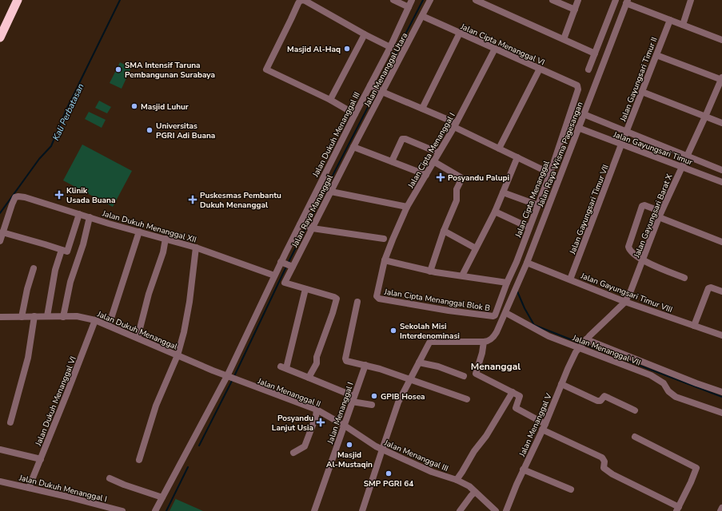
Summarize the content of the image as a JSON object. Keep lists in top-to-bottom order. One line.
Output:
{"streets":{"street":["Jalan Cipta Menanggal VI","Jalan Menanggal Utara","Jalan Gayungsari Timur II","Jalan Dukuh Menanggal III","Jalan Gayungsari Timur","Jalan Cipta Menanggal I","Jalan Raya Wisma Pagesangan","Jalan Cipta Menanggal","Jalan Gayungsari Timur VII","Jalan Raya Mananggal","Jalan Gayungsari Barat X","Jalan Dukuh Menanggal XII","Jalan Gayungsari Timur VIII","Jalan Cipta Menanggal Blok B","Jalan Dukuh Menanggal","Jalan Menanggal VII","Jalan Menanggal II","Jalan Dukuh Menanggal VI","Jalan Menanggal I","Jalan Menanggal V","Jalan Menanggal III","Jalan Dukuh Menanggal I"]},"crossings":[["Jalan Cipta Menanggal VI","Jalan Menanggal Utara"],["Jalan Cipta Menanggal VI","Jalan Cipta Menanggal I"],["Jalan Cipta Menanggal VI","Jalan Cipta Menanggal"],["Jalan Menanggal Utara","Jalan Dukuh Menanggal III"],["Jalan Menanggal Utara","Jalan Raya Mananggal"],["Jalan Gayungsari Timur II","Jalan Gayungsari Timur"],["Jalan Gayungsari Timur II","Jalan Gayungsari Timur VII"],["Jalan Dukuh Menanggal III","Jalan Dukuh Menanggal XII"],["Jalan Gayungsari Timur","Jalan Raya Wisma Pagesangan"],["Jalan Gayungsari Timur","Jalan Gayungsari Timur VII"],["Jalan Gayungsari Timur","Jalan Gayungsari Barat X"],["Jalan Cipta Menanggal I","Jalan Cipta Menanggal Blok B"],["Jalan Raya Wisma Pagesangan","Jalan Gayungsari Timur VIII"],["Jalan Raya Wisma Pagesangan","Jalan Menanggal VII"],["Jalan Cipta Menanggal","Jalan Cipta Menanggal Blok B"],["Jalan Gayungsari Timur VII","Jalan Gayungsari Timur VIII"],["Jalan Gayungsari Barat X","Jalan Gayungsari Timur VIII"],["Jalan Gayungsari Barat X","Jalan Menanggal VII"],["Jalan Gayungsari Barat X","Jalan Menanggal V"],["Jalan Dukuh Menanggal","Jalan Menanggal II"],["Jalan Dukuh Menanggal","Jalan Dukuh Menanggal VI"],["Jalan Menanggal VII","Jalan Menanggal V"],["Jalan Menanggal II","Jalan Menanggal I"],["Jalan Menanggal II","Jalan Menanggal III"],["Jalan Dukuh Menanggal VI","Jalan Dukuh Menanggal I"],["Jalan Menanggal I","Jalan Menanggal III"]],"districts":["Menanggal"],"water":["Kali Perbatasan"],"places":{"other":["Masjid Al-Haq","SMA Intensif Taruna Pembangunan Surabaya","Masjid Luhur","Universitas PGRI Adi Buana","Sekolah Misi Interdenominasi","GPIB Hosea","Masjid Al-Mustaqin","SMP PGRI 64"],"health":["Posyandu Palupi","Klinik Usada Buana","Puskesmas Pembantu Dukuh Menanggal","Posyandu Lanjut Usia"]}}
